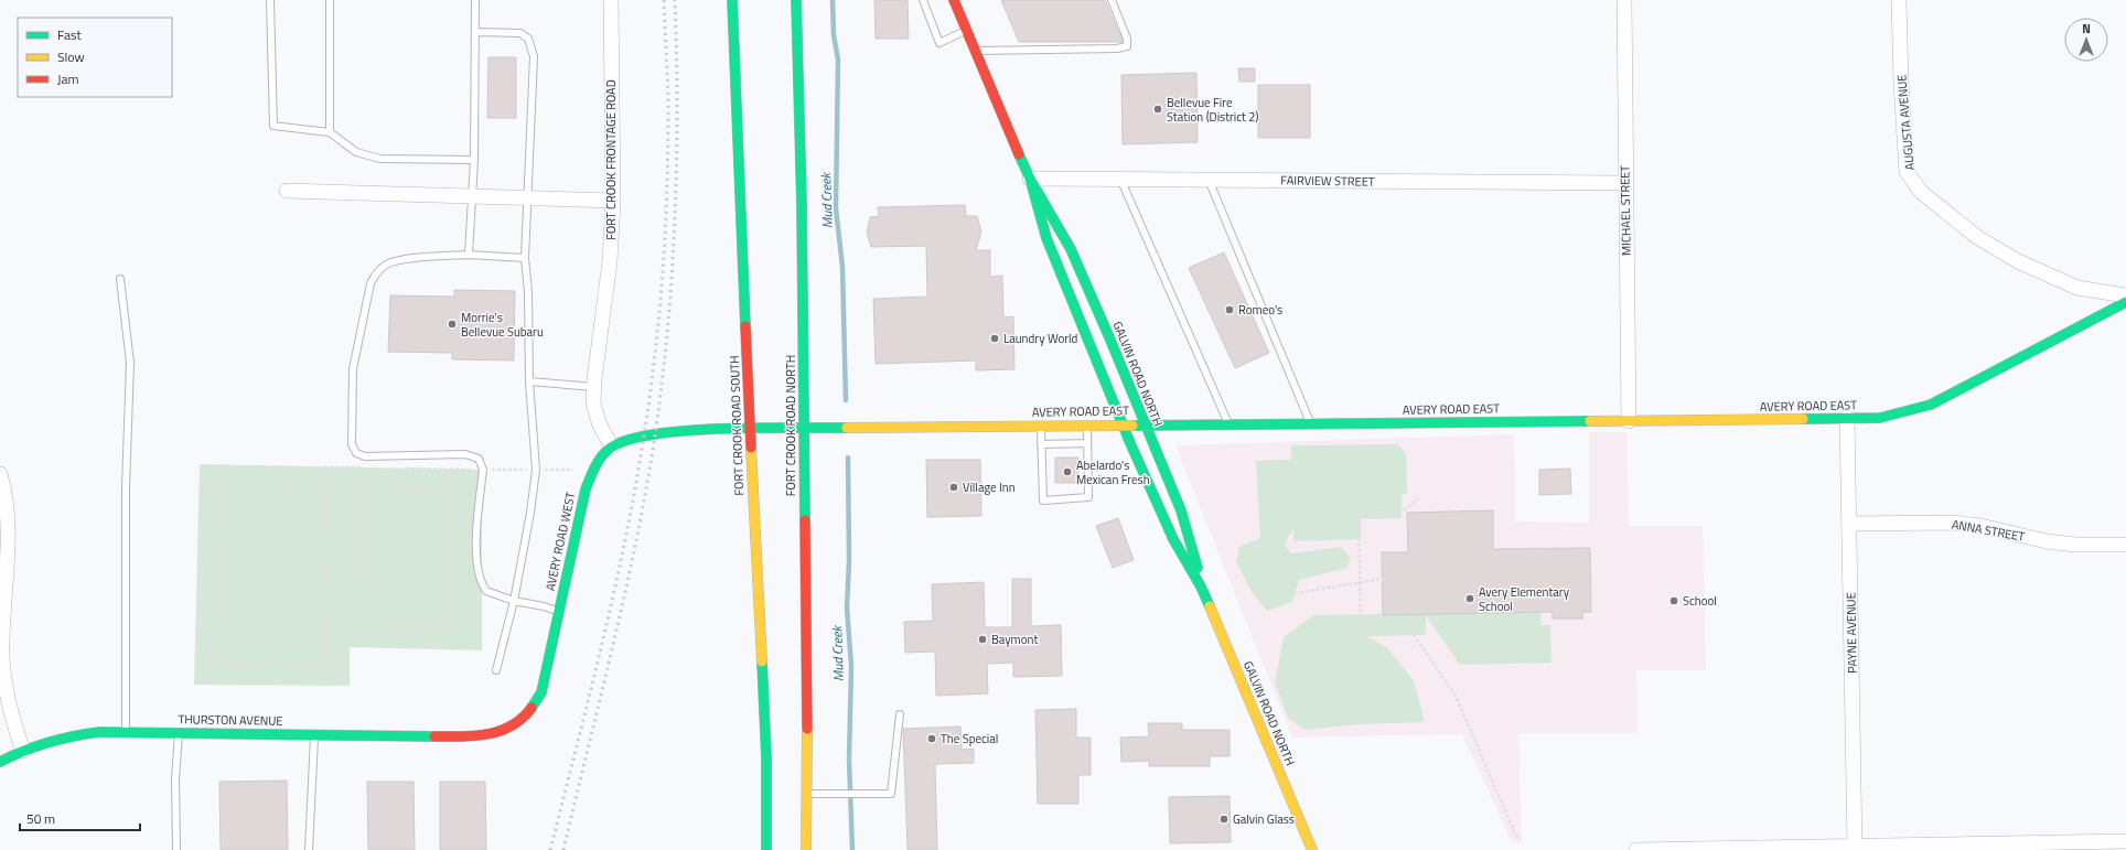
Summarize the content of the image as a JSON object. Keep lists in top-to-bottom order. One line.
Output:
{"streets":{"main road":["GALVIN ROAD NORTH","AVERY ROAD EAST","FORT CROOK ROAD SOUTH","FORT CROOK ROAD NORTH","AVERY ROAD WEST","THURSTON AVENUE"],"street":["AUGUSTA AVENUE","FORT CROOK FRONTAGE ROAD","FAIRVIEW STREET","MICHAEL STREET","ANNA STREET","PAYNE AVENUE"]},"crossings":[["FORT CROOK FRONTAGE ROAD","AVERY ROAD WEST"],["FAIRVIEW STREET","MICHAEL STREET"],["FAIRVIEW STREET","GALVIN ROAD NORTH"],["MICHAEL STREET","AVERY ROAD EAST"],["GALVIN ROAD NORTH","AVERY ROAD EAST"],["AVERY ROAD EAST","FORT CROOK ROAD SOUTH"],["AVERY ROAD EAST","FORT CROOK ROAD NORTH"],["AVERY ROAD EAST","AVERY ROAD WEST"],["AVERY ROAD EAST","PAYNE AVENUE"],["FORT CROOK ROAD SOUTH","AVERY ROAD WEST"],["ANNA STREET","PAYNE AVENUE"],["AVERY ROAD WEST","THURSTON AVENUE"]],"water":["Mud Creek"],"places":["Bellevue Fire Station (District 2)","Romeo's","Morrie's Bellevue Subaru","Laundry World","Abelardo's Mexican Fresh","Village Inn","Avery Elementary School","School","Baymont","The Special","Galvin Glass"],"legend":["Fast","Slow","Jam"],"scale_bar":"50 m","north":"top"}
